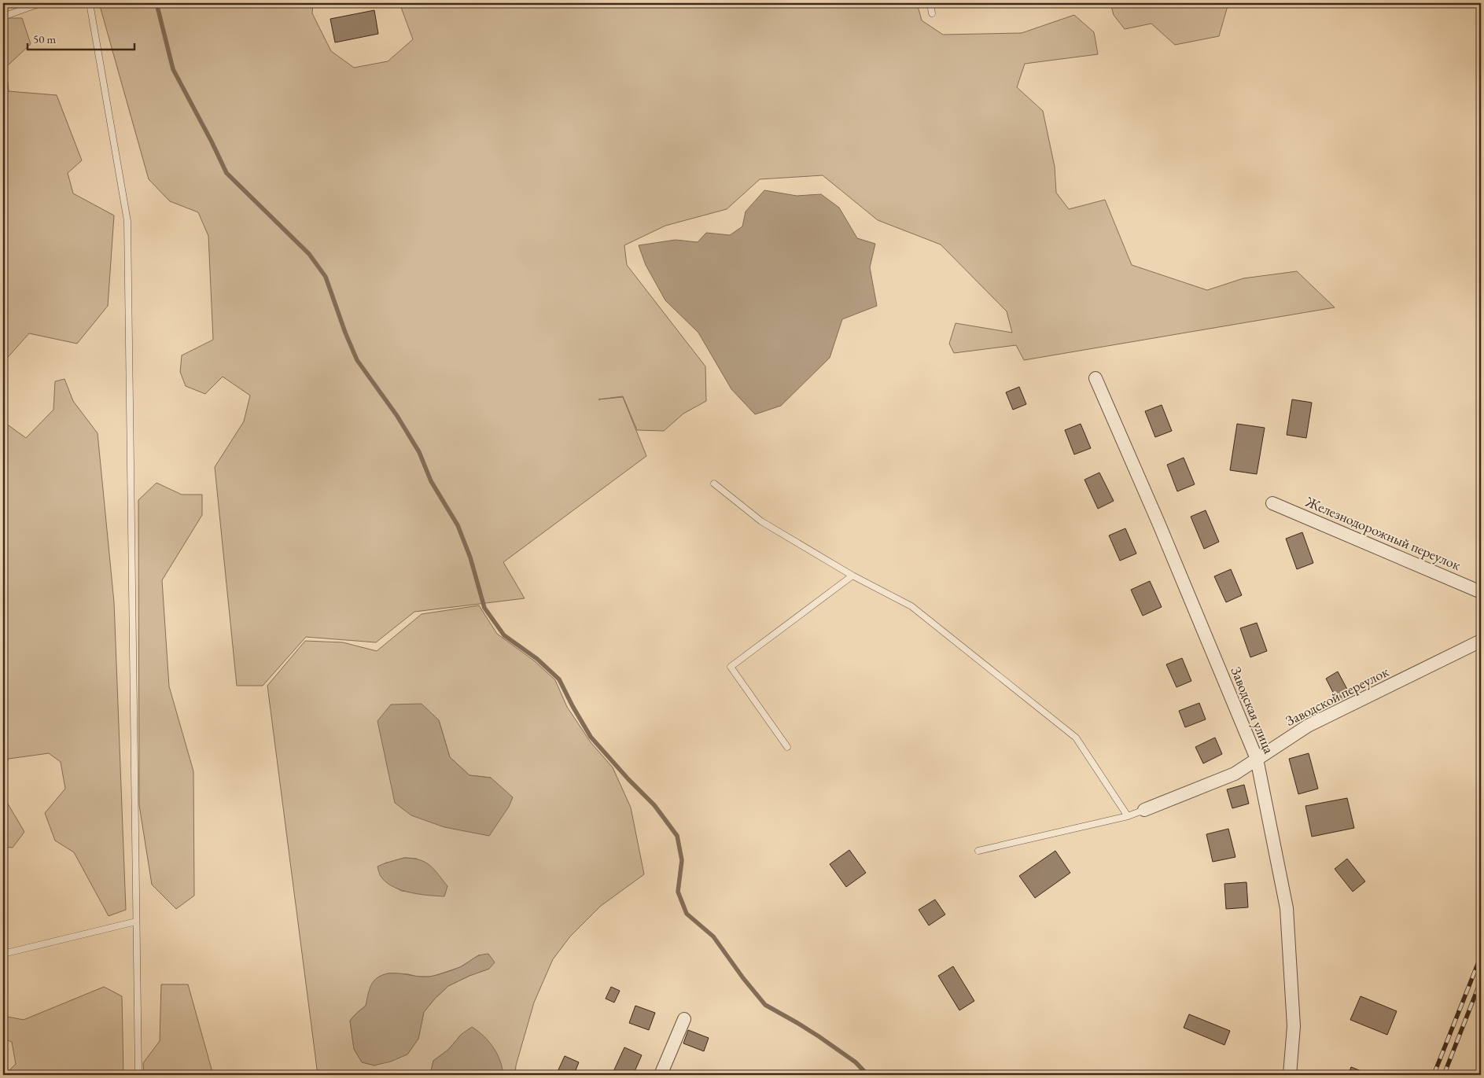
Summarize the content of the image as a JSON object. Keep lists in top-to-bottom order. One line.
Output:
{"streets":{"street":["Железнодорожный переулок","Заводской переулок","Заводская улица"]},"crossings":[["Заводской переулок","Заводская улица"]],"scale_bar":"50 m"}
